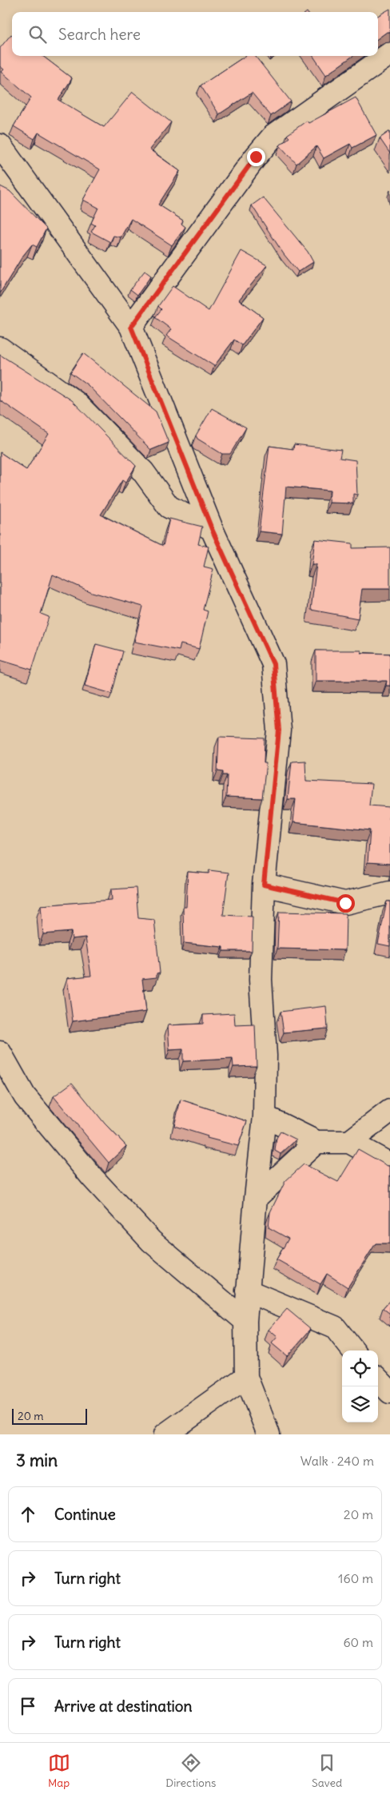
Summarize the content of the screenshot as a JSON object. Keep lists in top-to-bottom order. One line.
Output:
{"scale_bar":"20 m","page":{"search":"Search here","scale":"20 m","heading":["3 min","Walk · 240 m"],"list":[["Continue","20 m"],["Turn right","160 m"],["Turn right","60 m"],"Arrive at destination"],"nav":["Map","Directions","Saved"]}}
